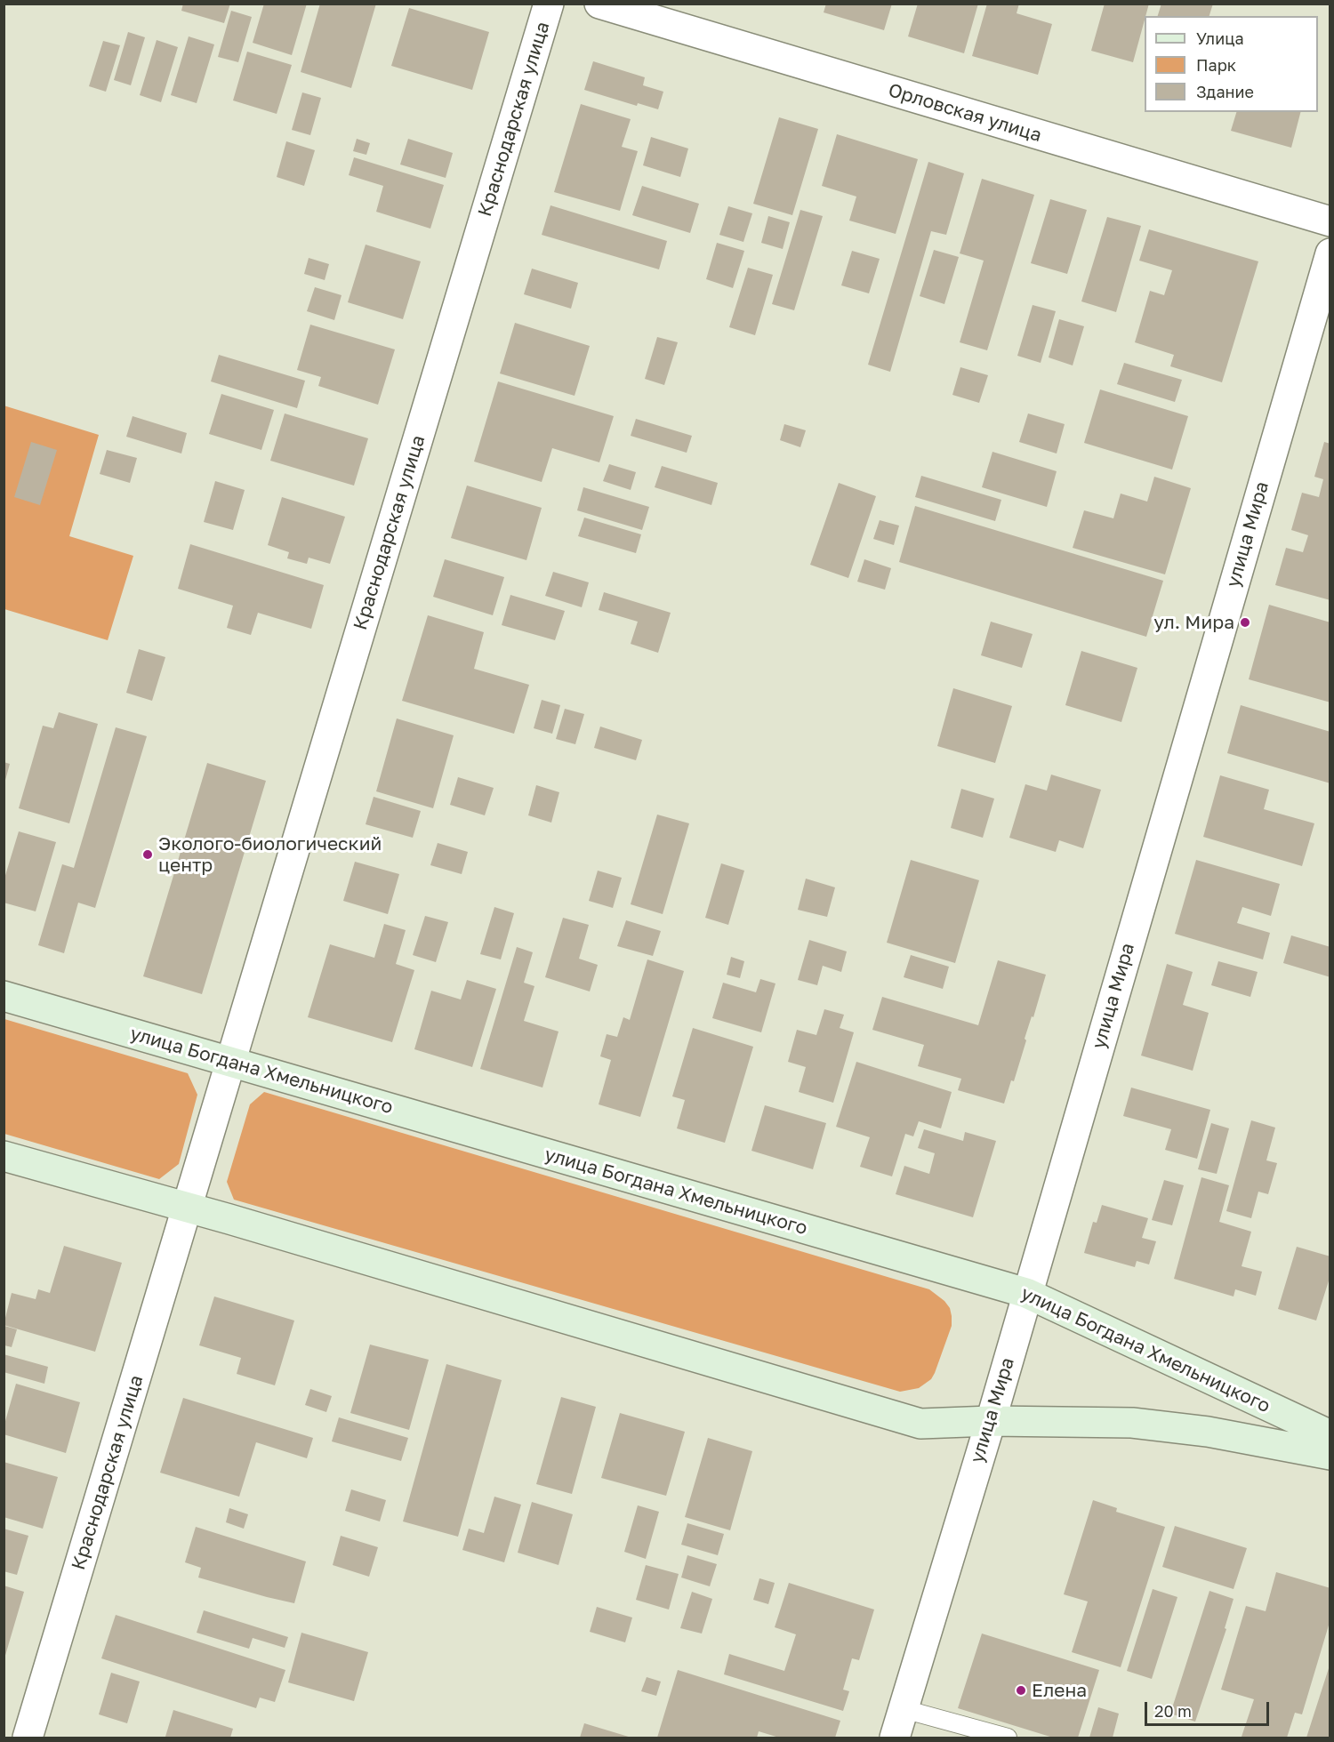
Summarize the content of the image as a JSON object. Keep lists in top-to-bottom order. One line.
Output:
{"streets":{"main road":["улица Богдана Хмельницкого"],"street":["Орловская улица","Краснодарская улица","улица Мира"]},"crossings":[["Краснодарская улица","улица Богдана Хмельницкого"],["улица Мира","улица Богдана Хмельницкого"]],"places":["ул. Мира","Эколого-биологический центр","Елена"],"legend":["Улица","Парк","Здание"],"scale_bar":"20 m"}
